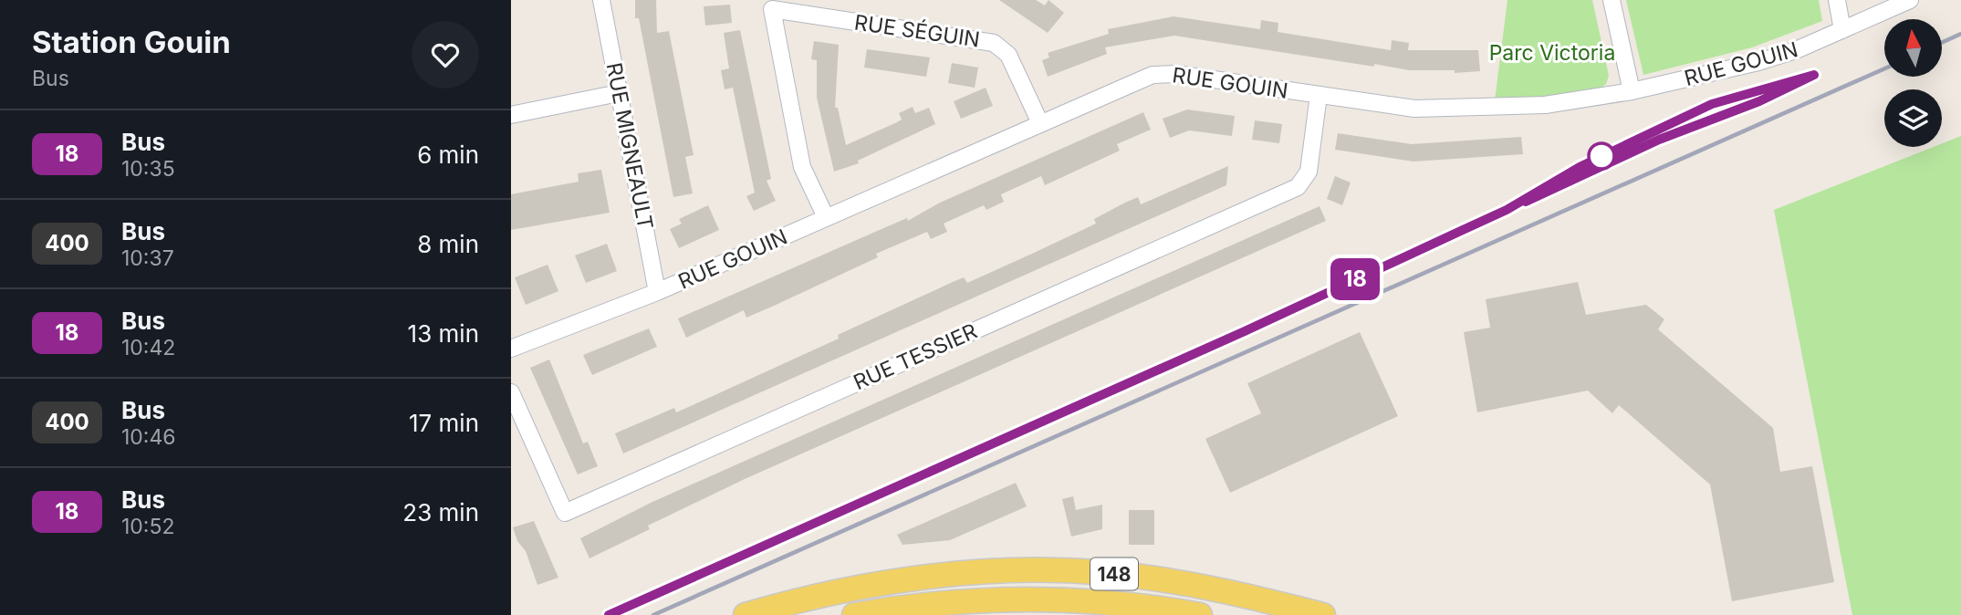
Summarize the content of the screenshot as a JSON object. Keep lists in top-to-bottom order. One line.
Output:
{"streets":{"main road":["148"],"street":["RUE SÉGUIN","RUE GOUIN","RUE MIGNEAULT","RUE TESSIER"]},"crossings":[["RUE SÉGUIN","RUE GOUIN"],["RUE GOUIN","RUE MIGNEAULT"],["RUE GOUIN","RUE TESSIER"]],"parks":["Parc Victoria"],"lines":["bus line 18"],"north":"top","page":{"heading":["Station Gouin","Bus"],"on_map":"18","list":[{"mark":"18","name":"Bus","note":"10:35","value":"6 min"},{"mark":"400","name":"Bus","note":"10:37","value":"8 min"},{"mark":"18","name":"Bus","note":"10:42","value":"13 min"},{"mark":"400","name":"Bus","note":"10:46","value":"17 min"},{"mark":"18","name":"Bus","note":"10:52","value":"23 min"}]}}
